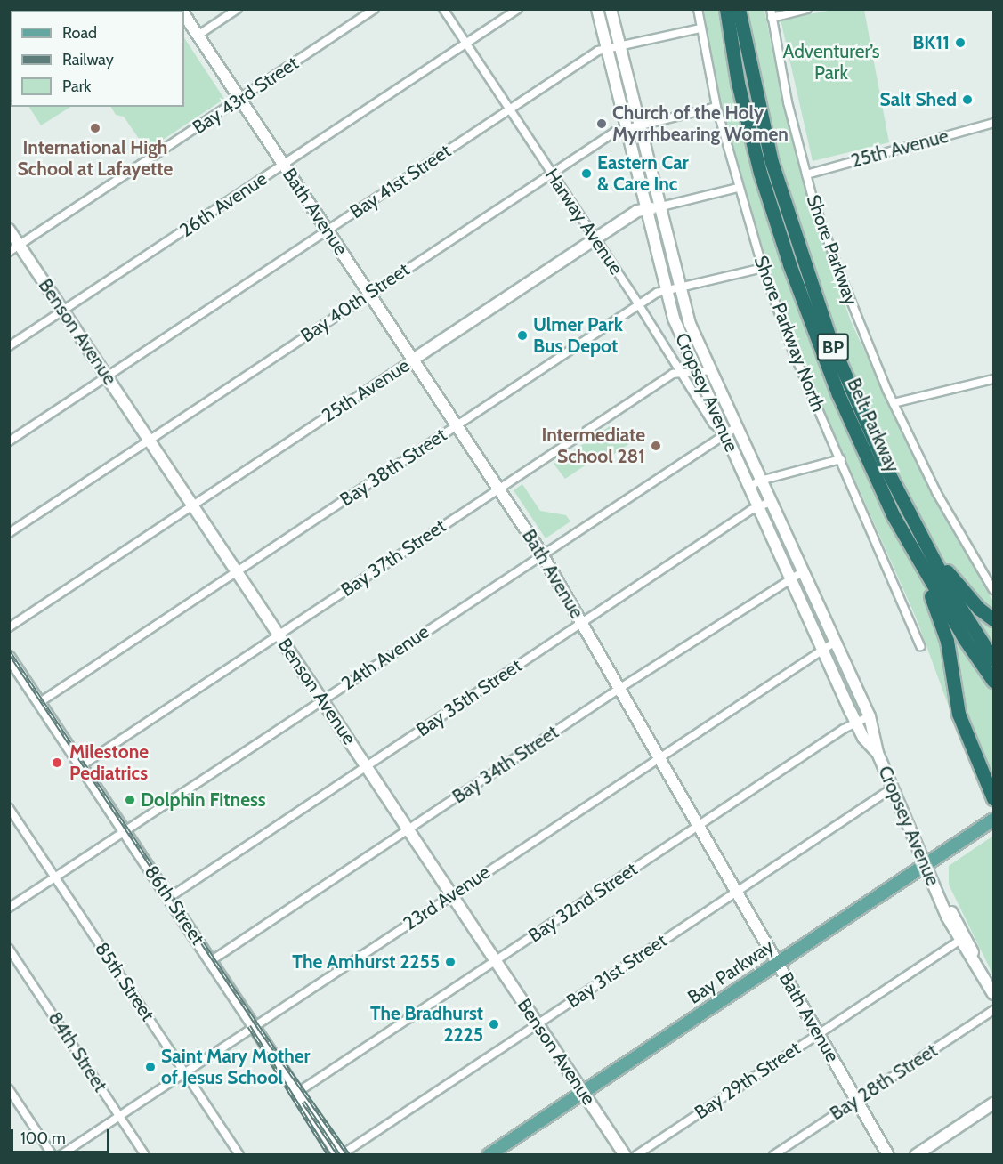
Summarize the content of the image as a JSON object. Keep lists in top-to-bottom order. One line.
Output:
{"streets":{"highway":["BP","Belt Parkway"],"main road":["Bay Parkway"],"street":["Bay 43rd Street","25th Avenue","Bay 41st Street","26th Avenue","Bath Avenue","Harway Avenue","Shore Parkway","Bay 40th Street","Benson Avenue","Shore Parkway North","Cropsey Avenue","Bay 38th Street","Bay 37th Street","24th Avenue","Bay 35th Street","Bay 34th Street","23rd Avenue","Bay 32nd Street","86th Street","Bay 31st Street","85th Street","84th Street","Bay 29th Street","Bay 28th Street"]},"crossings":[["Bay 43rd Street","Bath Avenue"],["Bay 43rd Street","Benson Avenue"],["25th Avenue","Bath Avenue"],["25th Avenue","Harway Avenue"],["25th Avenue","Shore Parkway"],["25th Avenue","Benson Avenue"],["25th Avenue","Shore Parkway North"],["25th Avenue","Cropsey Avenue"],["Bay 41st Street","Bath Avenue"],["Bay 41st Street","Harway Avenue"],["Bay 41st Street","Benson Avenue"],["Bay 41st Street","Shore Parkway North"],["Bay 41st Street","Cropsey Avenue"],["26th Avenue","Bath Avenue"],["26th Avenue","Harway Avenue"],["26th Avenue","Benson Avenue"],["Bath Avenue","Bay 40th Street"],["Bath Avenue","Bay 38th Street"],["Bath Avenue","Bay 37th Street"],["Bath Avenue","24th Avenue"],["Bath Avenue","Bay 35th Street"],["Bath Avenue","Bay 34th Street"],["Bath Avenue","23rd Avenue"],["Bath Avenue","Bay 32nd Street"],["Bath Avenue","Bay 31st Street"],["Bath Avenue","Bay Parkway"],["Bath Avenue","Bay 29th Street"],["Bath Avenue","Bay 28th Street"],["Harway Avenue","Bay 40th Street"],["Harway Avenue","Cropsey Avenue"],["Harway Avenue","Bay 38th Street"],["Harway Avenue","Bay 37th Street"],["Harway Avenue","24th Avenue"],["Bay 40th Street","Benson Avenue"],["Bay 40th Street","Shore Parkway North"],["Bay 40th Street","Cropsey Avenue"],["Benson Avenue","Bay 38th Street"],["Benson Avenue","Bay 37th Street"],["Benson Avenue","24th Avenue"],["Benson Avenue","Bay 35th Street"],["Benson Avenue","Bay 34th Street"],["Benson Avenue","23rd Avenue"],["Benson Avenue","Bay 32nd Street"],["Benson Avenue","Bay 31st Street"],["Benson Avenue","Bay Parkway"],["Shore Parkway North","Bay 38th Street"],["Cropsey Avenue","Bay 38th Street"],["Cropsey Avenue","Bay 37th Street"],["Cropsey Avenue","24th Avenue"],["Cropsey Avenue","Bay 35th Street"],["Cropsey Avenue","Bay 34th Street"],["Cropsey Avenue","23rd Avenue"],["Cropsey Avenue","Bay 32nd Street"],["Cropsey Avenue","Bay 31st Street"],["Cropsey Avenue","Bay Parkway"],["Cropsey Avenue","Bay 29th Street"],["Bay 38th Street","86th Street"],["Bay 37th Street","86th Street"],["24th Avenue","86th Street"],["24th Avenue","85th Street"],["Bay 35th Street","86th Street"],["Bay 34th Street","86th Street"],["23rd Avenue","86th Street"],["23rd Avenue","85th Street"],["23rd Avenue","84th Street"],["Bay 32nd Street","86th Street"],["86th Street","Bay 31st Street"]],"parks":["Adventurer’s Park"],"places":["BK11","Salt Shed","Church of the Holy Myrrhbearing Women","International High School at Lafayette","Eastern Car & Care Inc","Ulmer Park Bus Depot","Intermediate School 281","Milestone Pediatrics","Dolphin Fitness","The Amhurst 2255","The Bradhurst 2225","Saint Mary Mother of Jesus School"],"legend":["Road","Railway","Park"],"scale_bar":"100 m"}
